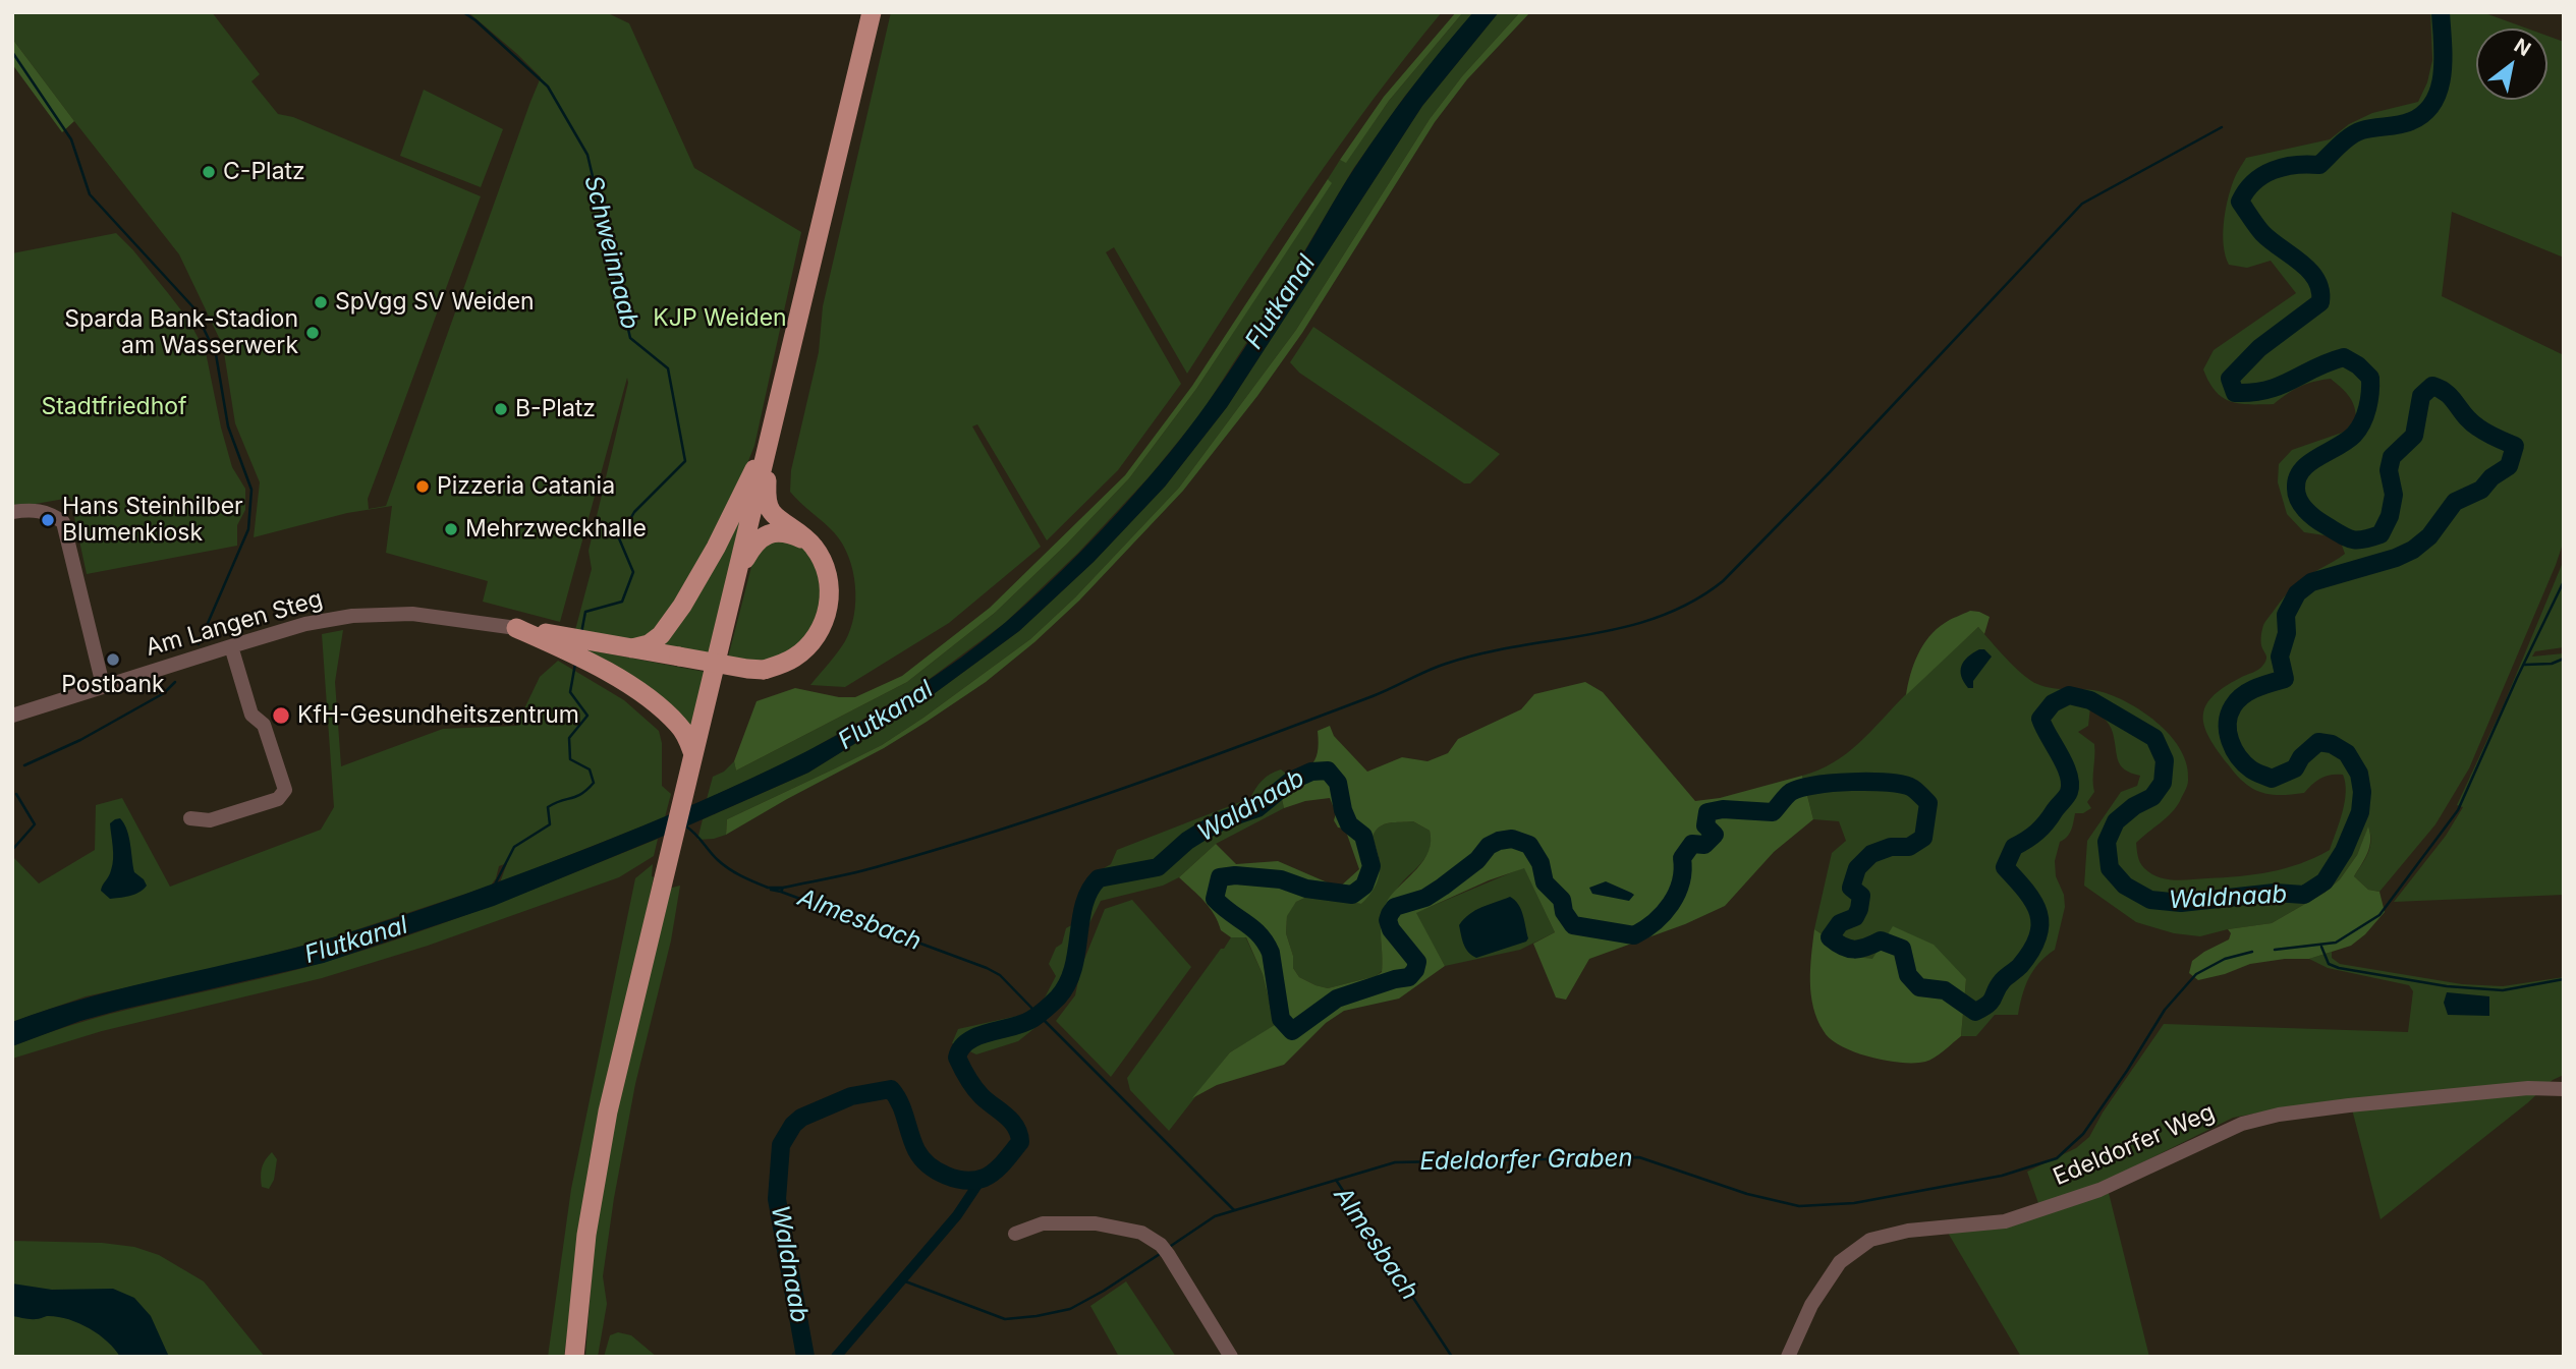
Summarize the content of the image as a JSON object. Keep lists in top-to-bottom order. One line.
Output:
{"streets":{"street":["Am Langen Steg","Edeldorfer Weg"]},"water":["Schweinnaab","Flutkanal","Waldnaab","Almesbach","Edeldorfer Graben"],"parks":["KJP Weiden","Stadtfriedhof"],"places":["C-Platz","SpVgg SV Weiden","Sparda Bank-Stadion am Wasserwerk","B-Platz","Pizzeria Catania","Hans Steinhilber Blumenkiosk","Mehrzweckhalle","Postbank","KfH-Gesundheitszentrum"],"north":"top right"}
